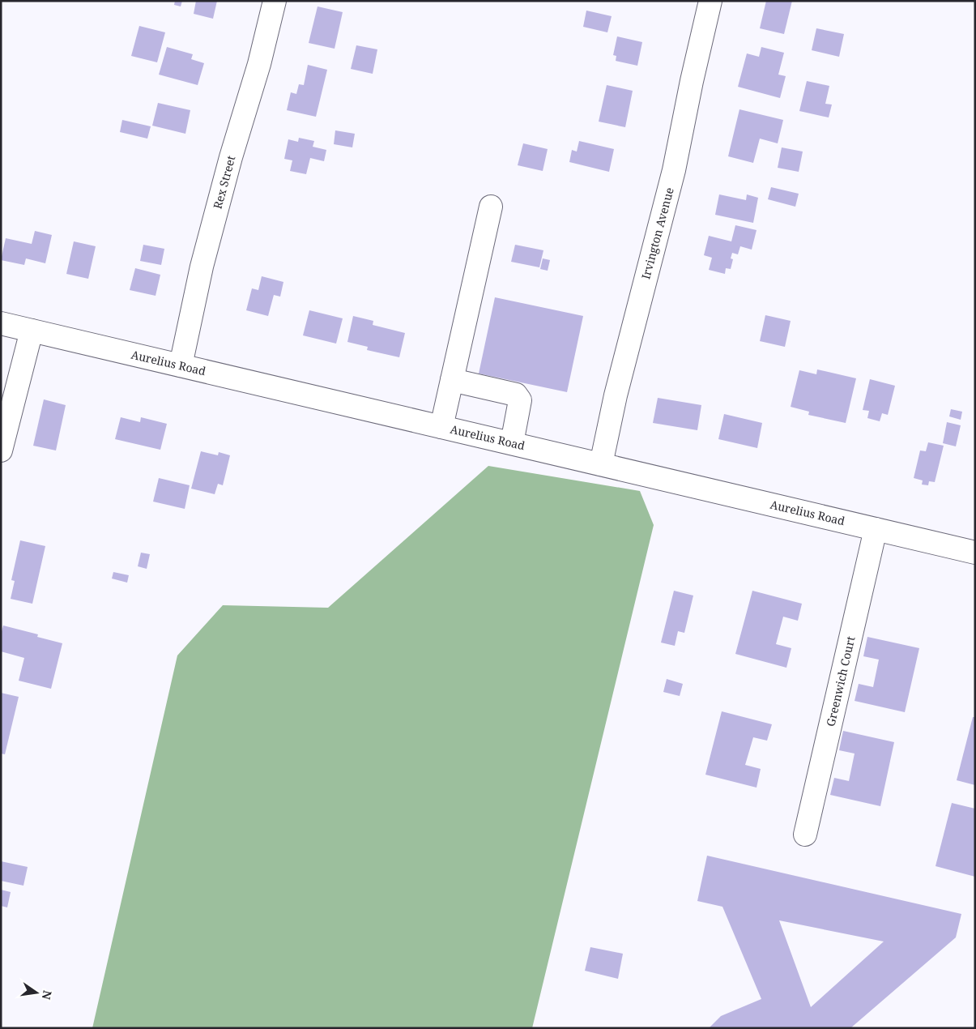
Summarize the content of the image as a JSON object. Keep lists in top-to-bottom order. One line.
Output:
{"streets":{"street":["Rex Street","Irvington Avenue","Aurelius Road","Greenwich Court"]},"crossings":[["Rex Street","Aurelius Road"],["Irvington Avenue","Aurelius Road"],["Aurelius Road","Greenwich Court"]],"north":"right"}
